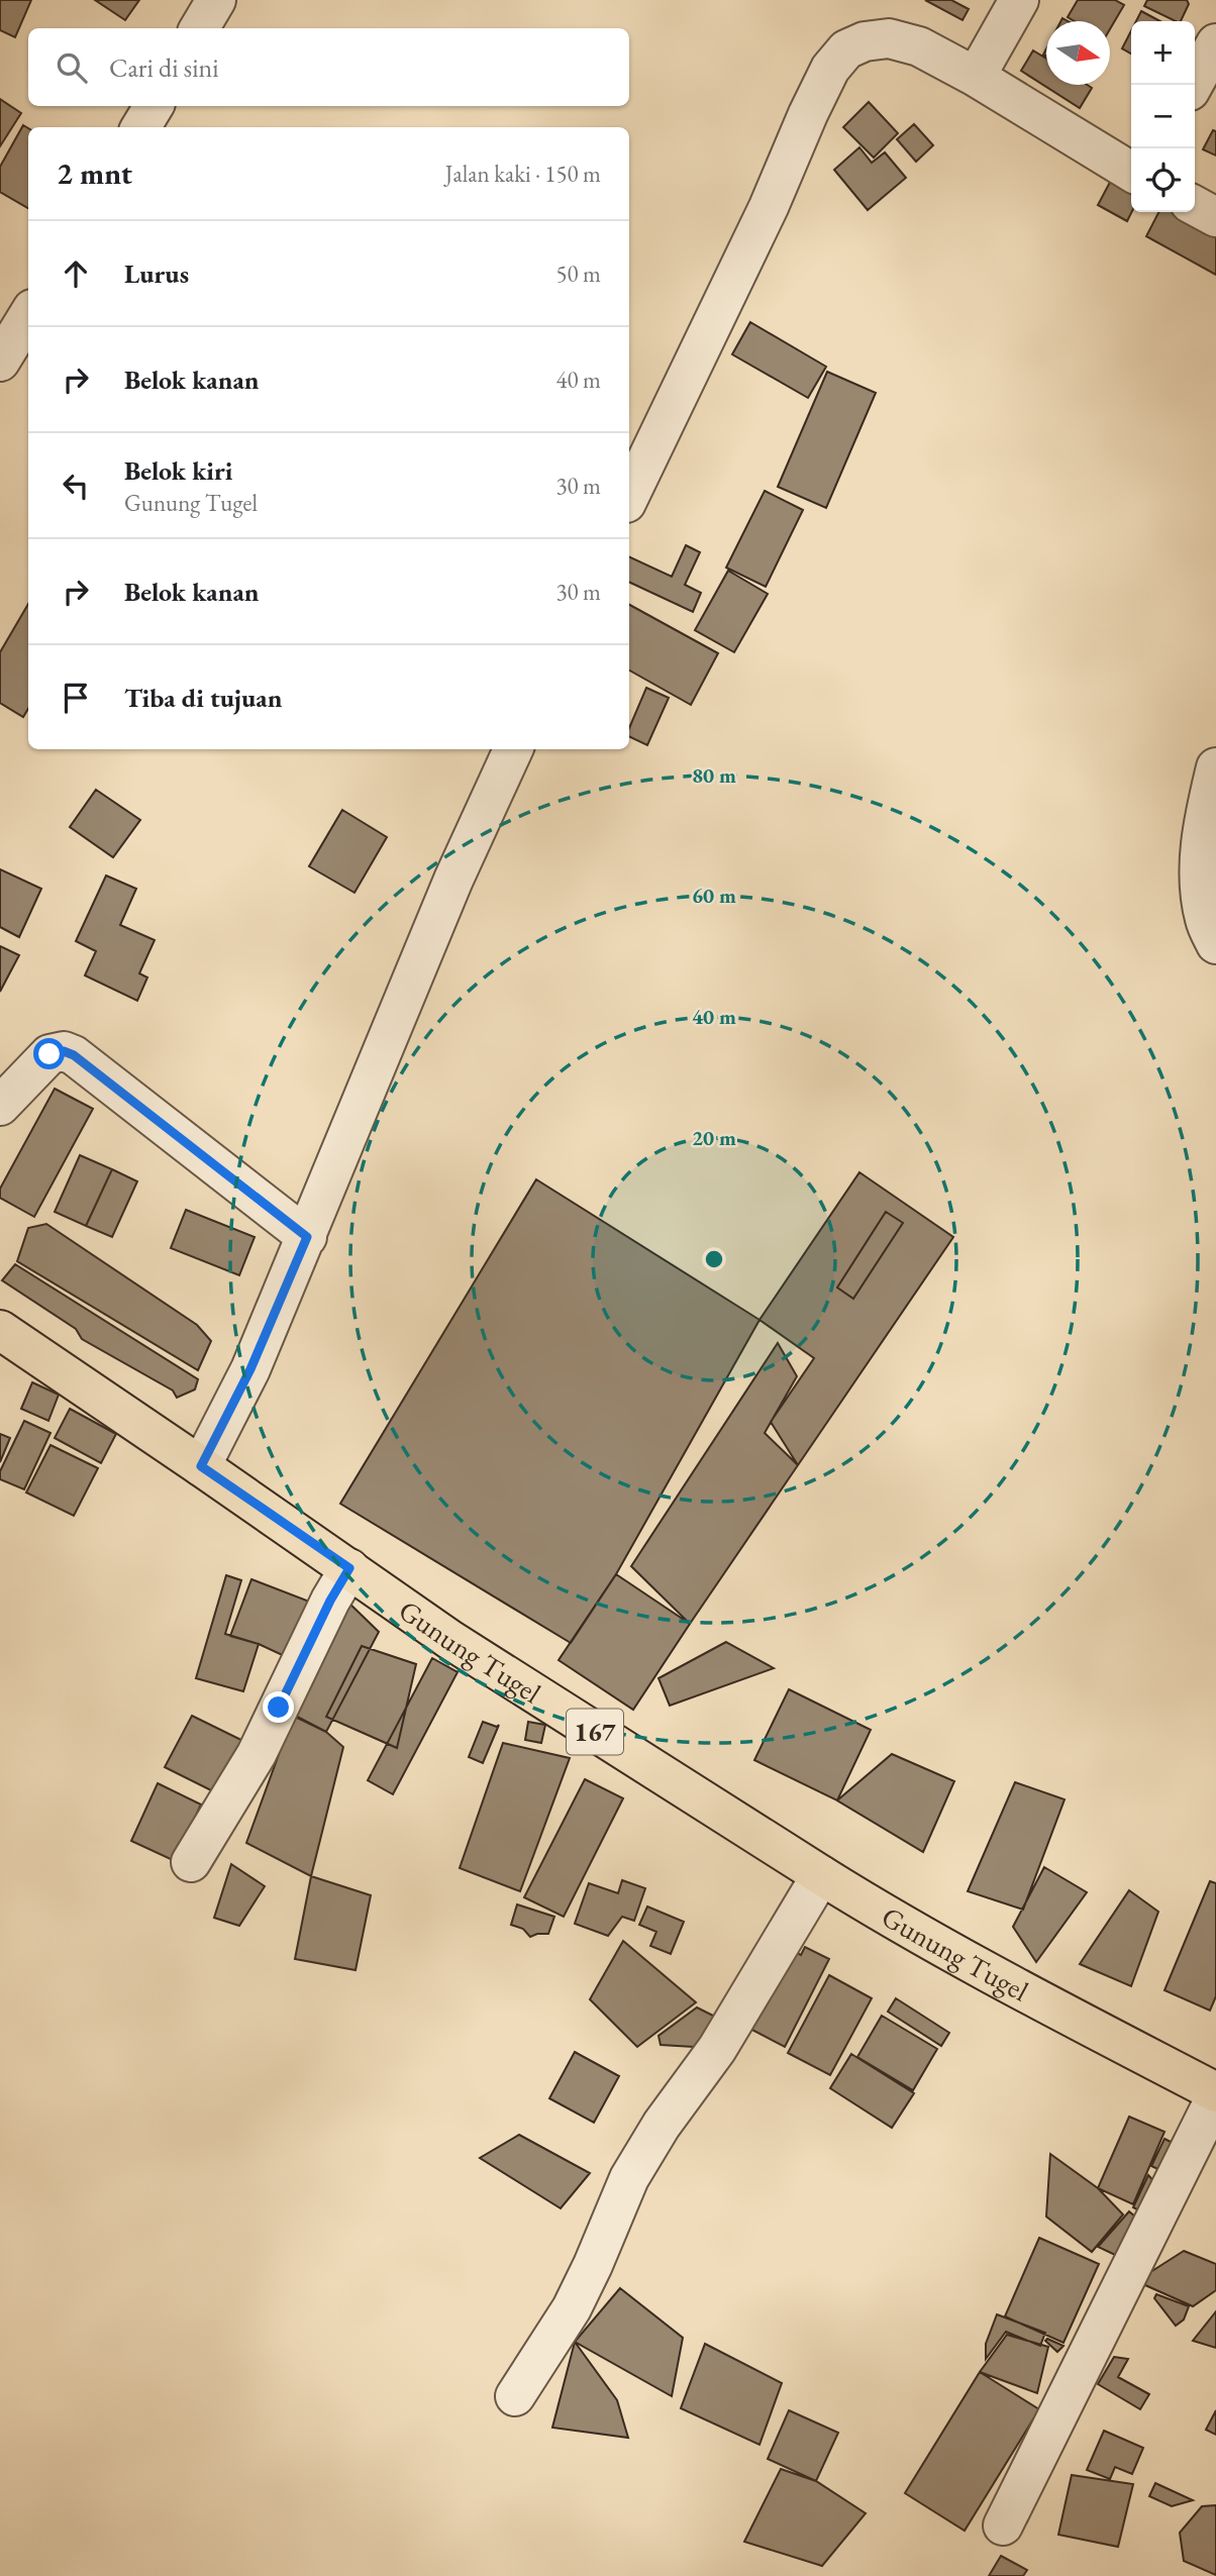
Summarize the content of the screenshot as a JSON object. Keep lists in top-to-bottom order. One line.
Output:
{"streets":{"main road":["Gunung Tugel","167"]},"north":"right","page":{"map_buttons":["+","−"],"search":"Cari di sini","heading":["2 mnt","Jalan kaki · 150 m"],"list":[["Lurus","50 m"],["Belok kanan","40 m"],["Belok kiri","Gunung Tugel","30 m"],["Belok kanan","30 m"],"Tiba di tujuan"]},"rings":["80 m","60 m","40 m","20 m"]}
